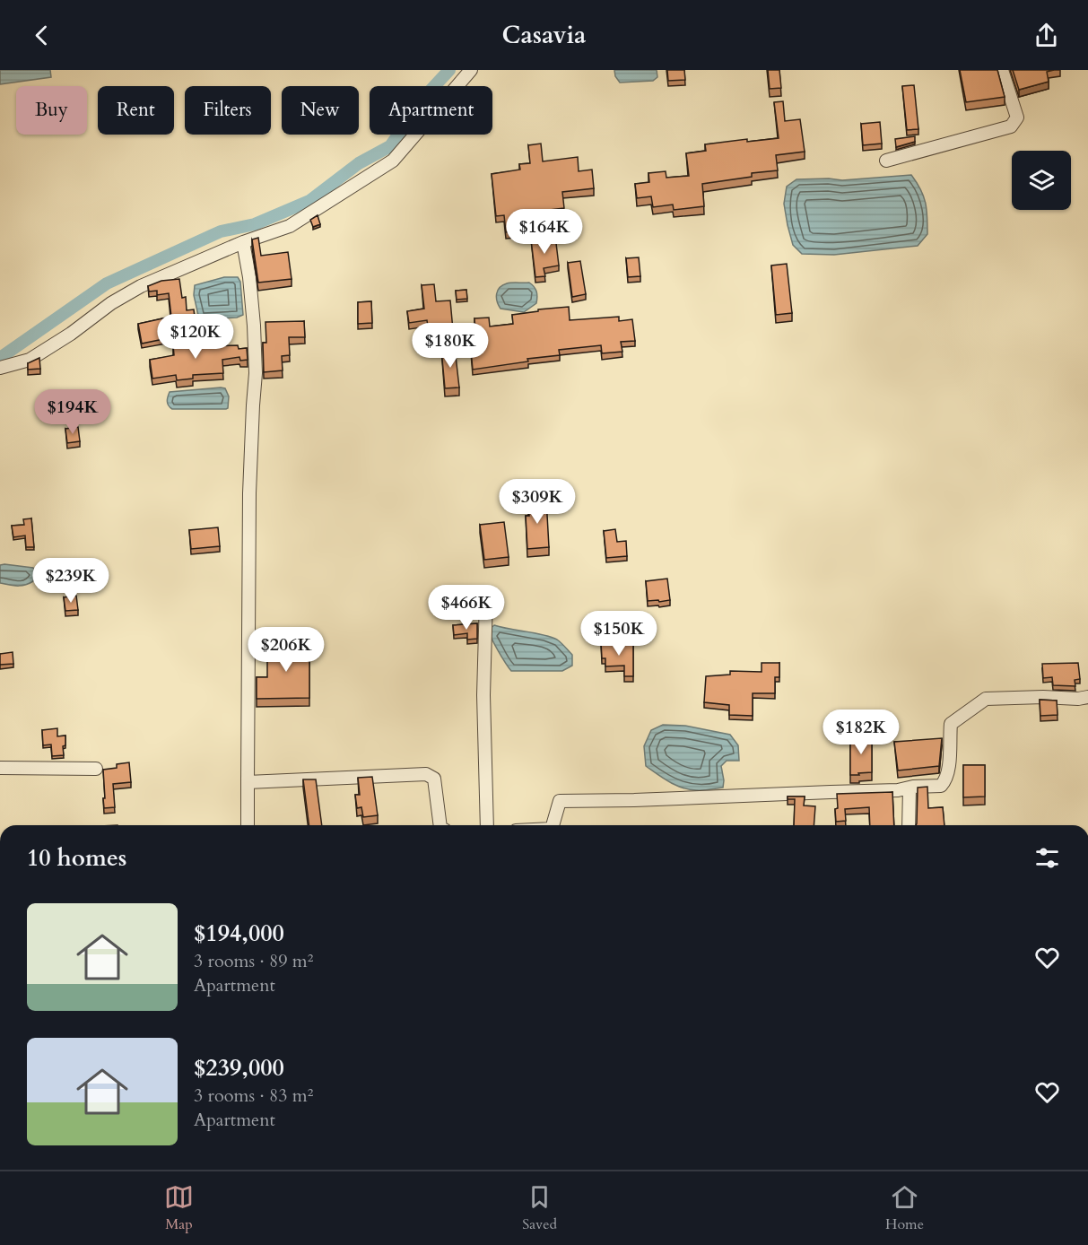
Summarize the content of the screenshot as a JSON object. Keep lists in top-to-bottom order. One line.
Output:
{"page":{"header":"Casavia","chip":["Buy","Rent","Filters","New","Apartment"],"price":["$164K","$120K","$180K","$194K","$309K","$239K","$466K","$150K","$206K","$182K"],"heading":"10 homes","list":[{"name":"$194,000","note":"3 rooms · 89 m² · Apartment"},{"name":"$239,000","note":"3 rooms · 83 m² · Apartment"}],"tabs":["Map","Saved","Home"]}}
